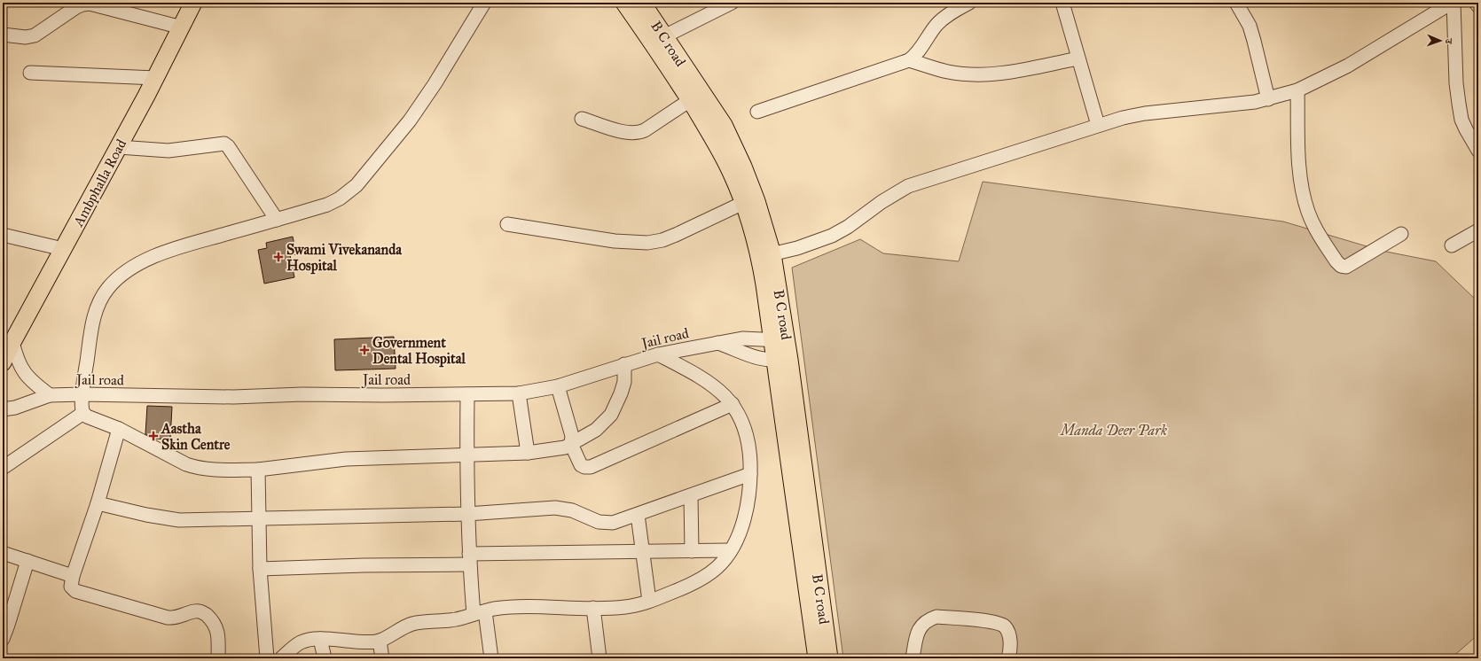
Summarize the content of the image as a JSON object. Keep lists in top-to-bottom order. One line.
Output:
{"streets":{"main road":["B C road","Ambphalla Road"],"street":["Jail road"]},"parks":["Manda Deer Park"],"places":{"health":["Swami Vivekananda Hospital","Government Dental Hospital","Aastha Skin Centre"]},"north":"right"}
